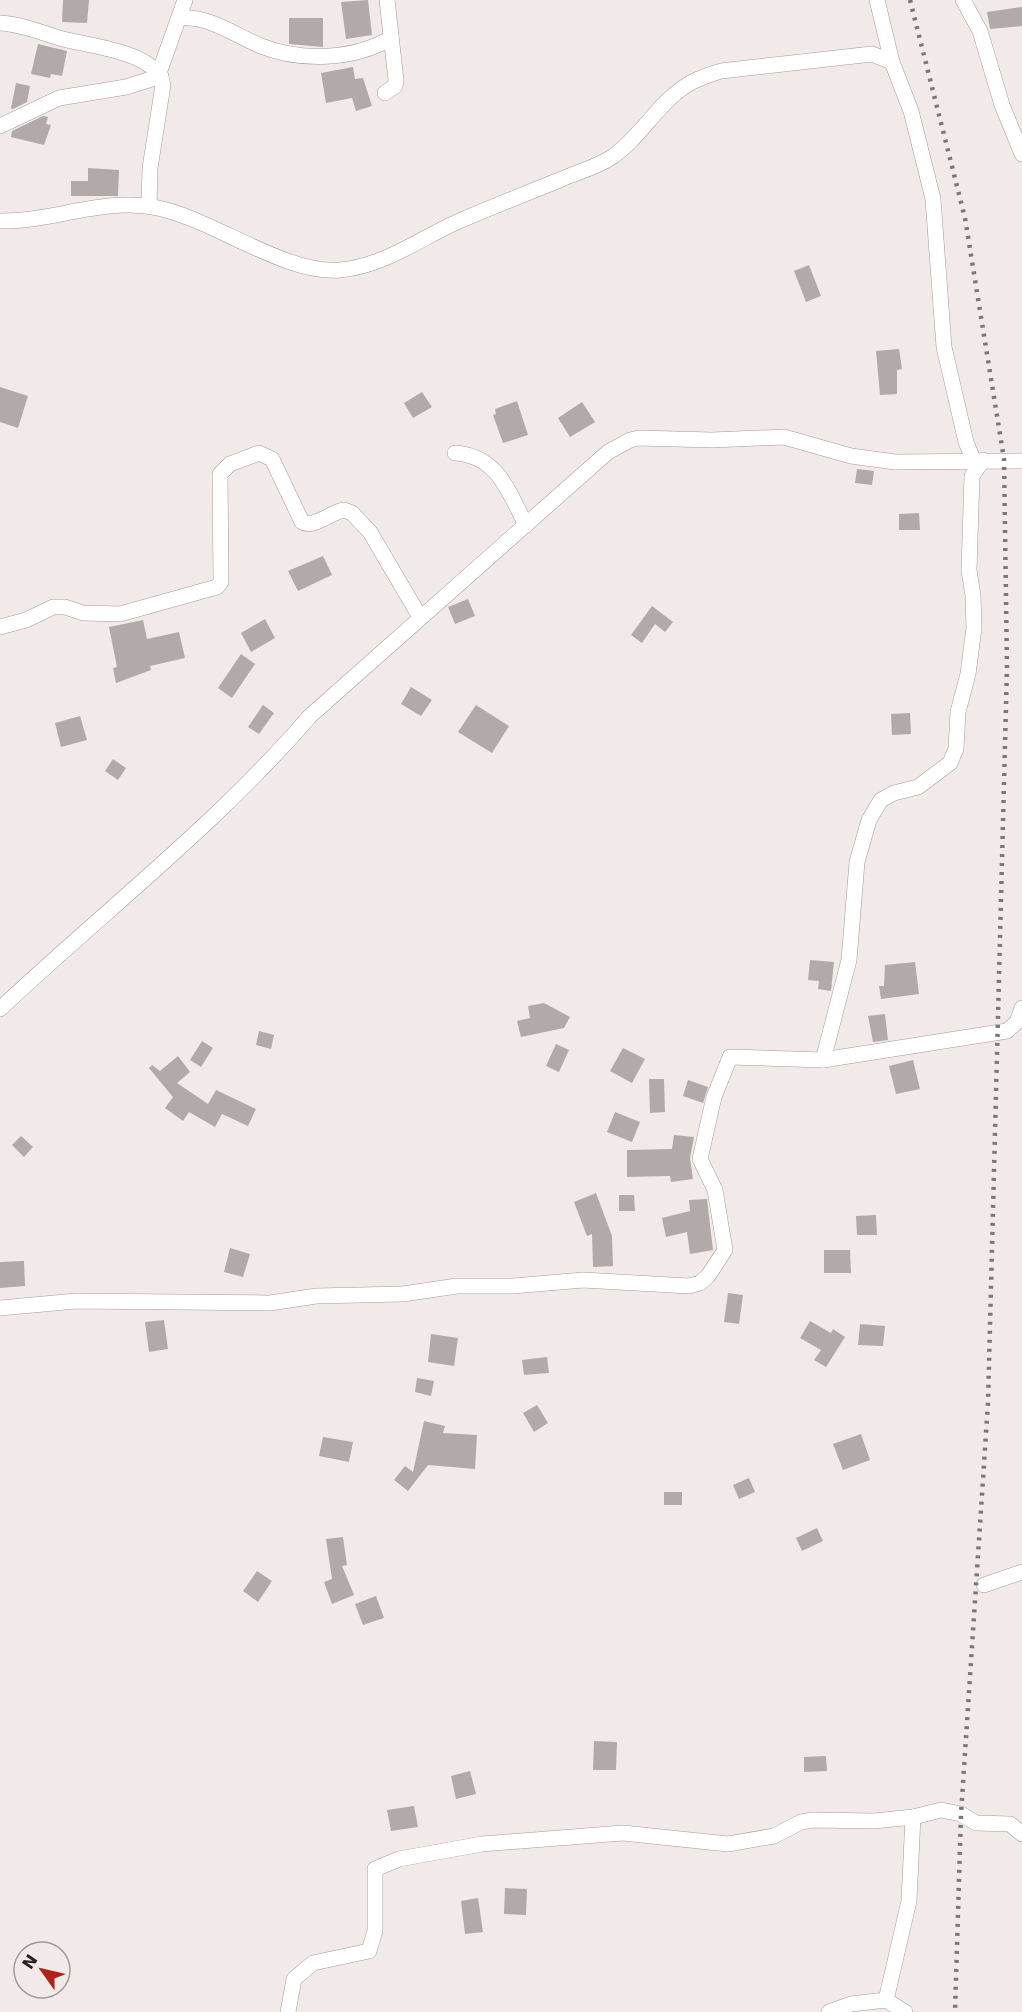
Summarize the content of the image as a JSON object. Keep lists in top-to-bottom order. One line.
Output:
{"north":"top left"}
